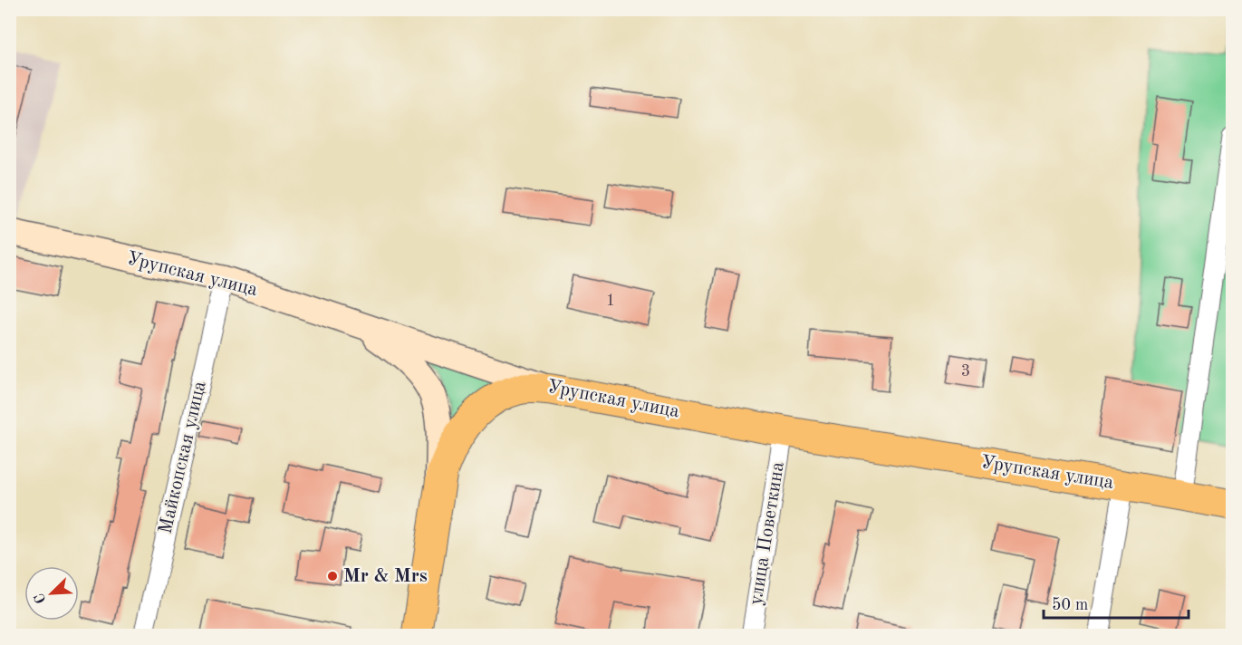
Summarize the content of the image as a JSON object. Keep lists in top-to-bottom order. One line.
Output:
{"streets":{"main road":["Урупская улица"],"street":["Майкопская улица","улица Поветкина"]},"crossings":[["Урупская улица","Майкопская улица"],["Урупская улица","улица Поветкина"]],"places":["Mr & Mrs"],"house_numbers":["1","3"],"scale_bar":"50 m","north":"bottom left"}
